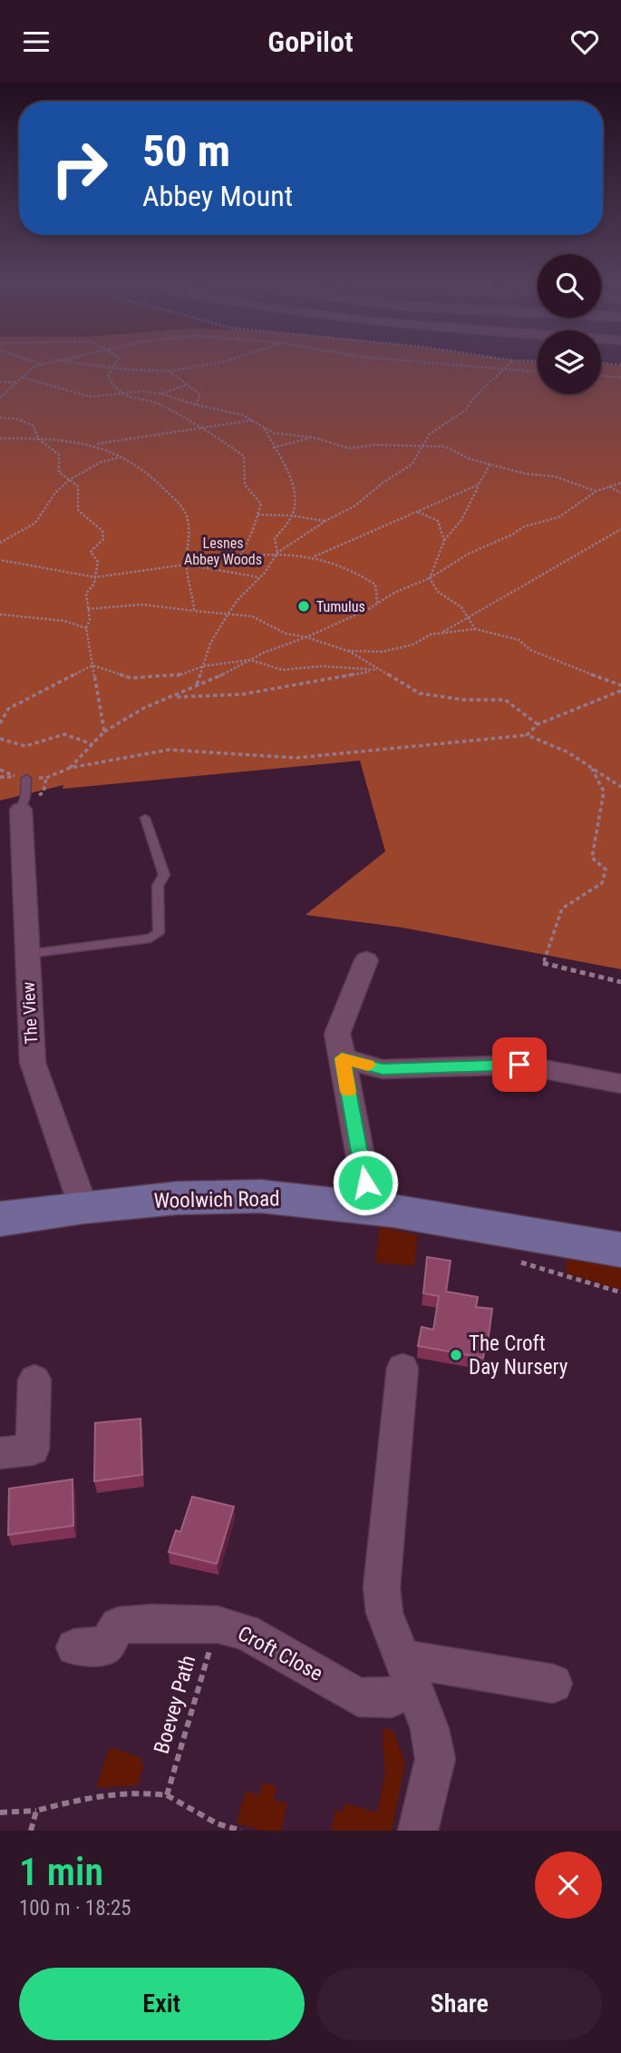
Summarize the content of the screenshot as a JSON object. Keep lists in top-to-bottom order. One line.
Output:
{"streets":{"main road":["Woolwich Road"],"street":["The View","Croft Close"],"path":["Boevey Path"]},"crossings":[["The View","Woolwich Road"],["Croft Close","Boevey Path"]],"parks":["Lesnes Abbey Woods"],"places":["Tumulus","The Croft Day Nursery"],"page":{"header":"GoPilot","turn":["50 m","Abbey Mount"],"heading":["1 min","100 m · 18:25"],"buttons":["Exit","Share"]}}
